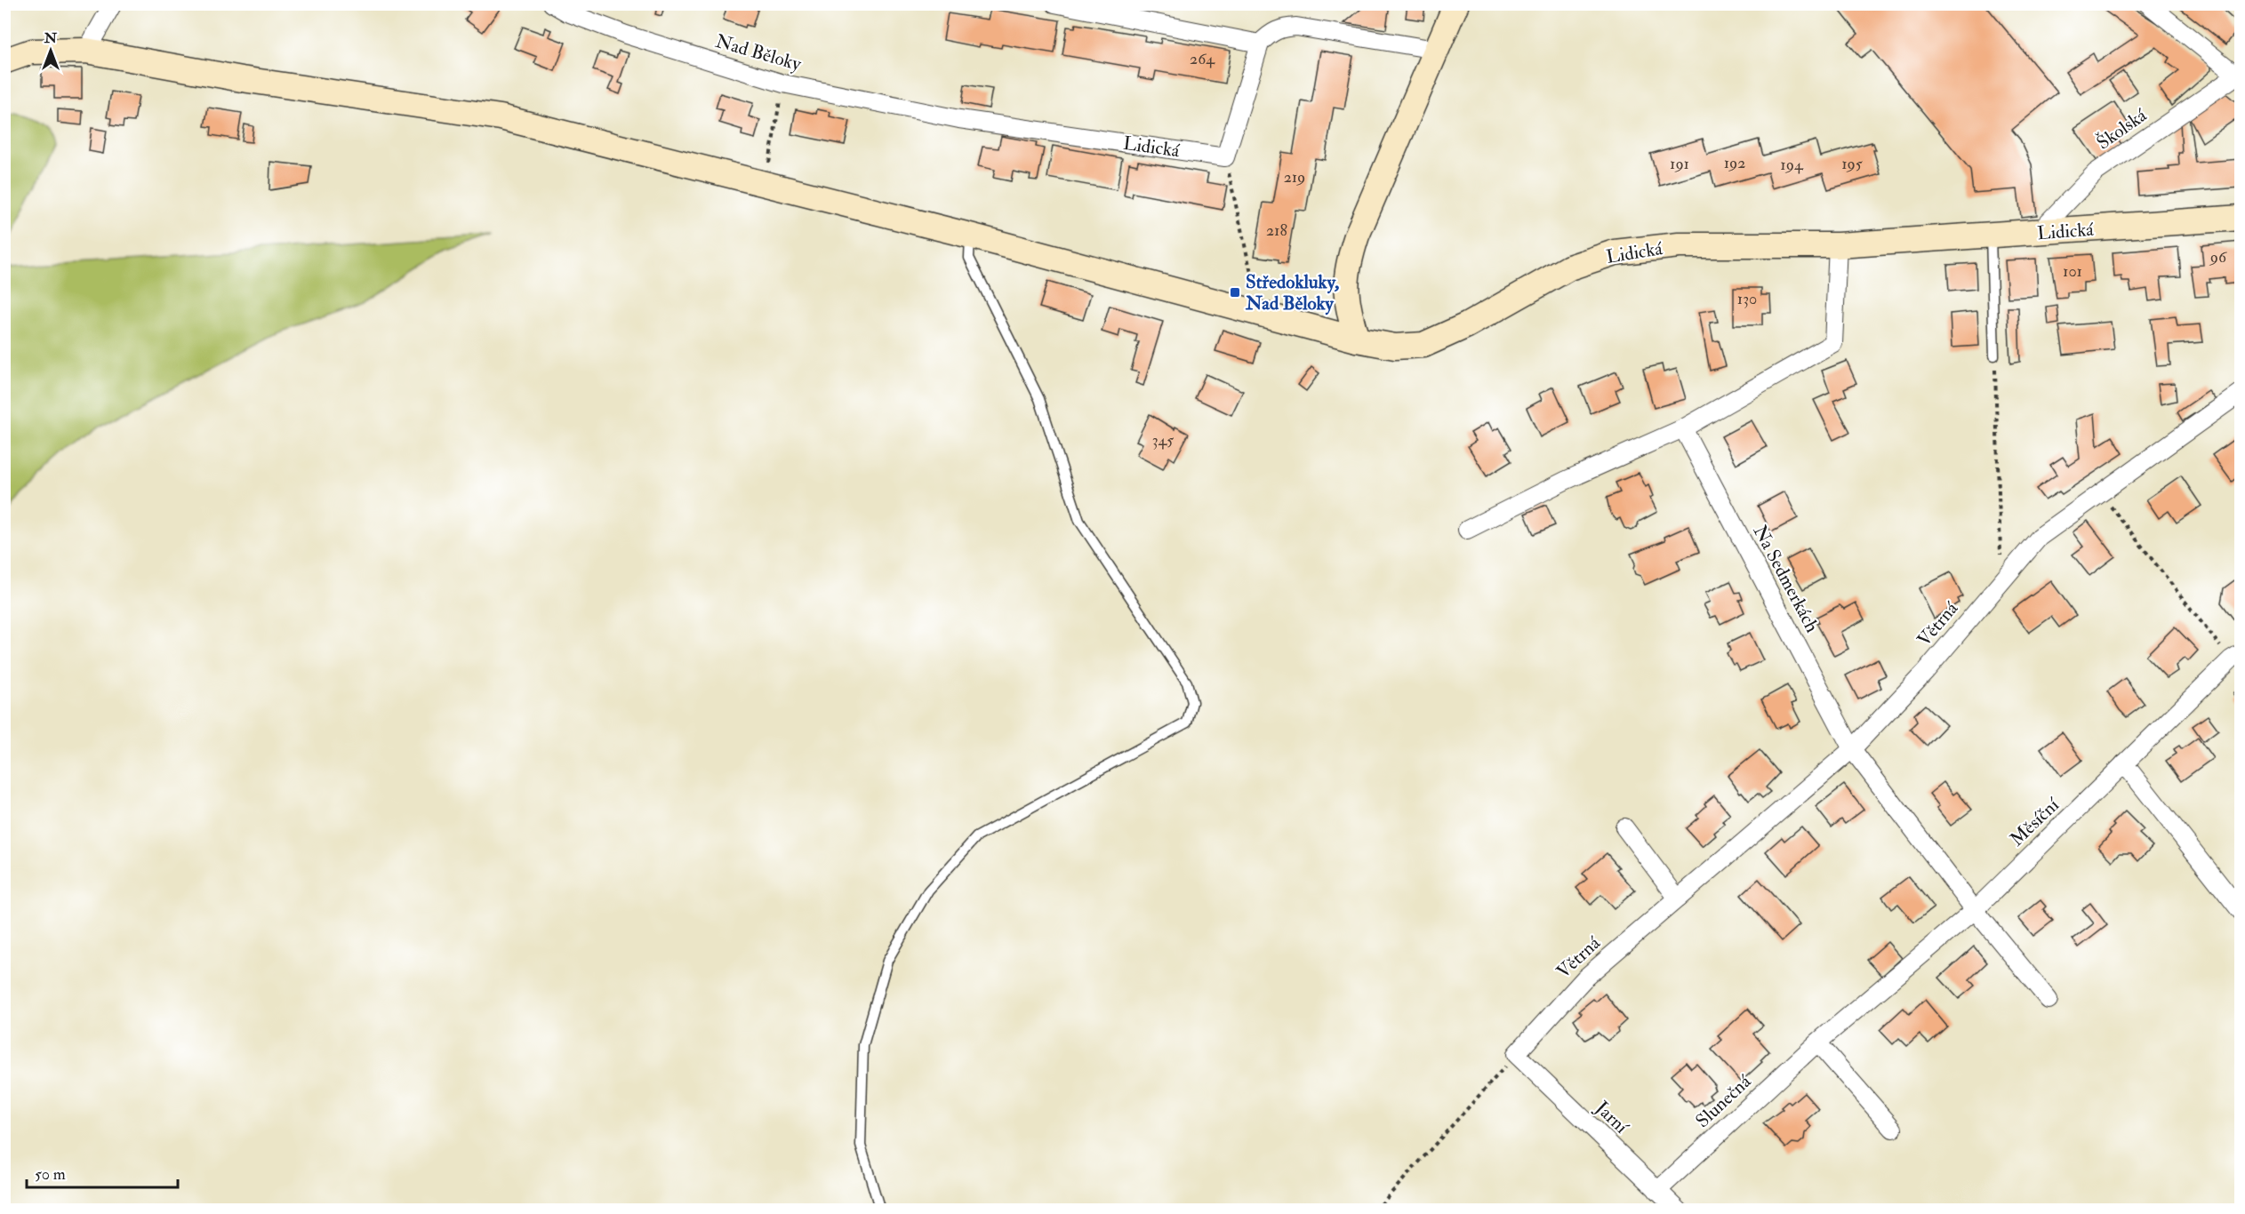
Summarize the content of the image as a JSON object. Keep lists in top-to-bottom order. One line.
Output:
{"streets":{"street":["Nad Běloky","Školská","Lidická","Na Sedmerkách","Větrná","Měsíční","Slunečná","Jarní"]},"crossings":[["Nad Běloky","Lidická"],["Školská","Lidická"],["Na Sedmerkách","Větrná"],["Větrná","Jarní"],["Měsíční","Slunečná"],["Slunečná","Jarní"]],"places":{"transit":["Středokluky, Nad Běloky"]},"house_numbers":["264","192","191","195","194","219","218","96","101","130","345"],"scale_bar":"50 m","north":"top"}
